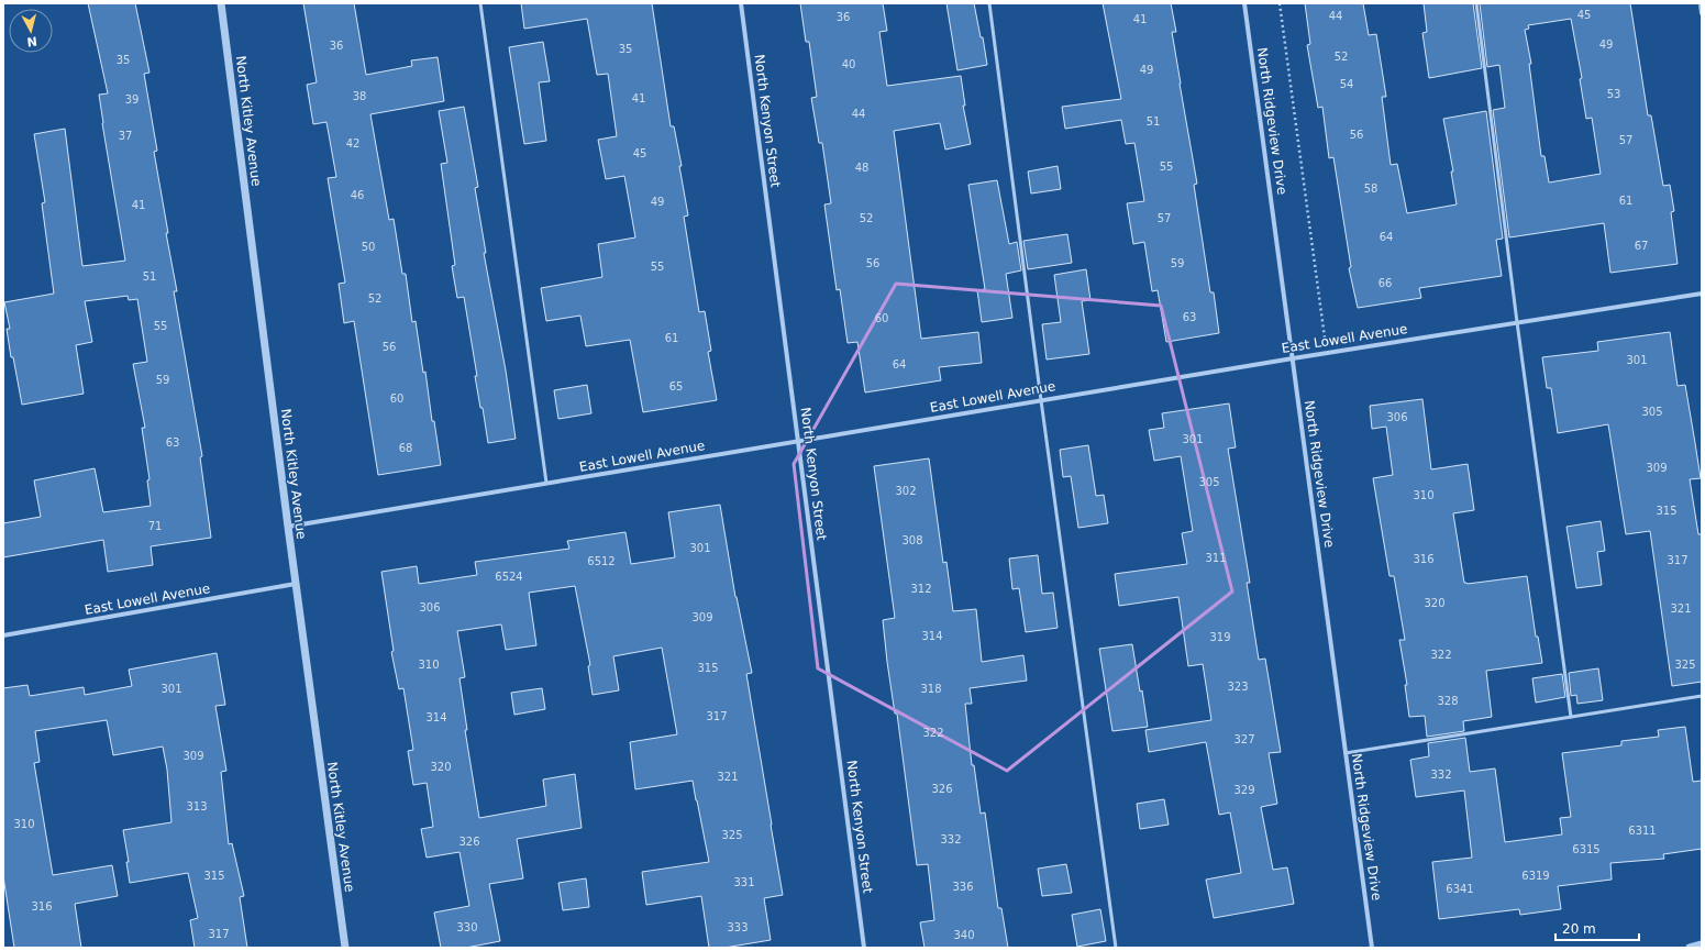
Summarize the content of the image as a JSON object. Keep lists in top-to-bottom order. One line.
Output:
{"streets":{"street":["North Kitley Avenue","North Kenyon Street","North Ridgeview Drive","East Lowell Avenue"]},"crossings":[["North Kitley Avenue","East Lowell Avenue"],["North Kenyon Street","East Lowell Avenue"],["North Ridgeview Drive","East Lowell Avenue"]],"house_numbers":["45","44","36","41","49","36","35","52","35","40","49","54","53","38","41","39","44","51","56","37","57","42","45","55","48","58","46","61","49","41","52","57","64","67","50","56","59","55","51","66","52","63","60","55","61","56","301","64","59","65","60","305","306","301","63","68","309","305","302","310","315","71","308","301","311","316","317","6512","6524","312","320","306","321","309","314","319","322","310","325","315","323","301","318","328","317","314","322","327","309","320","332","321","326","329","313","310","6311","325","332","326","6315","315","6319","331","336","6341","316","330","333","317","340"],"scale_bar":"20 m","north":"bottom"}
